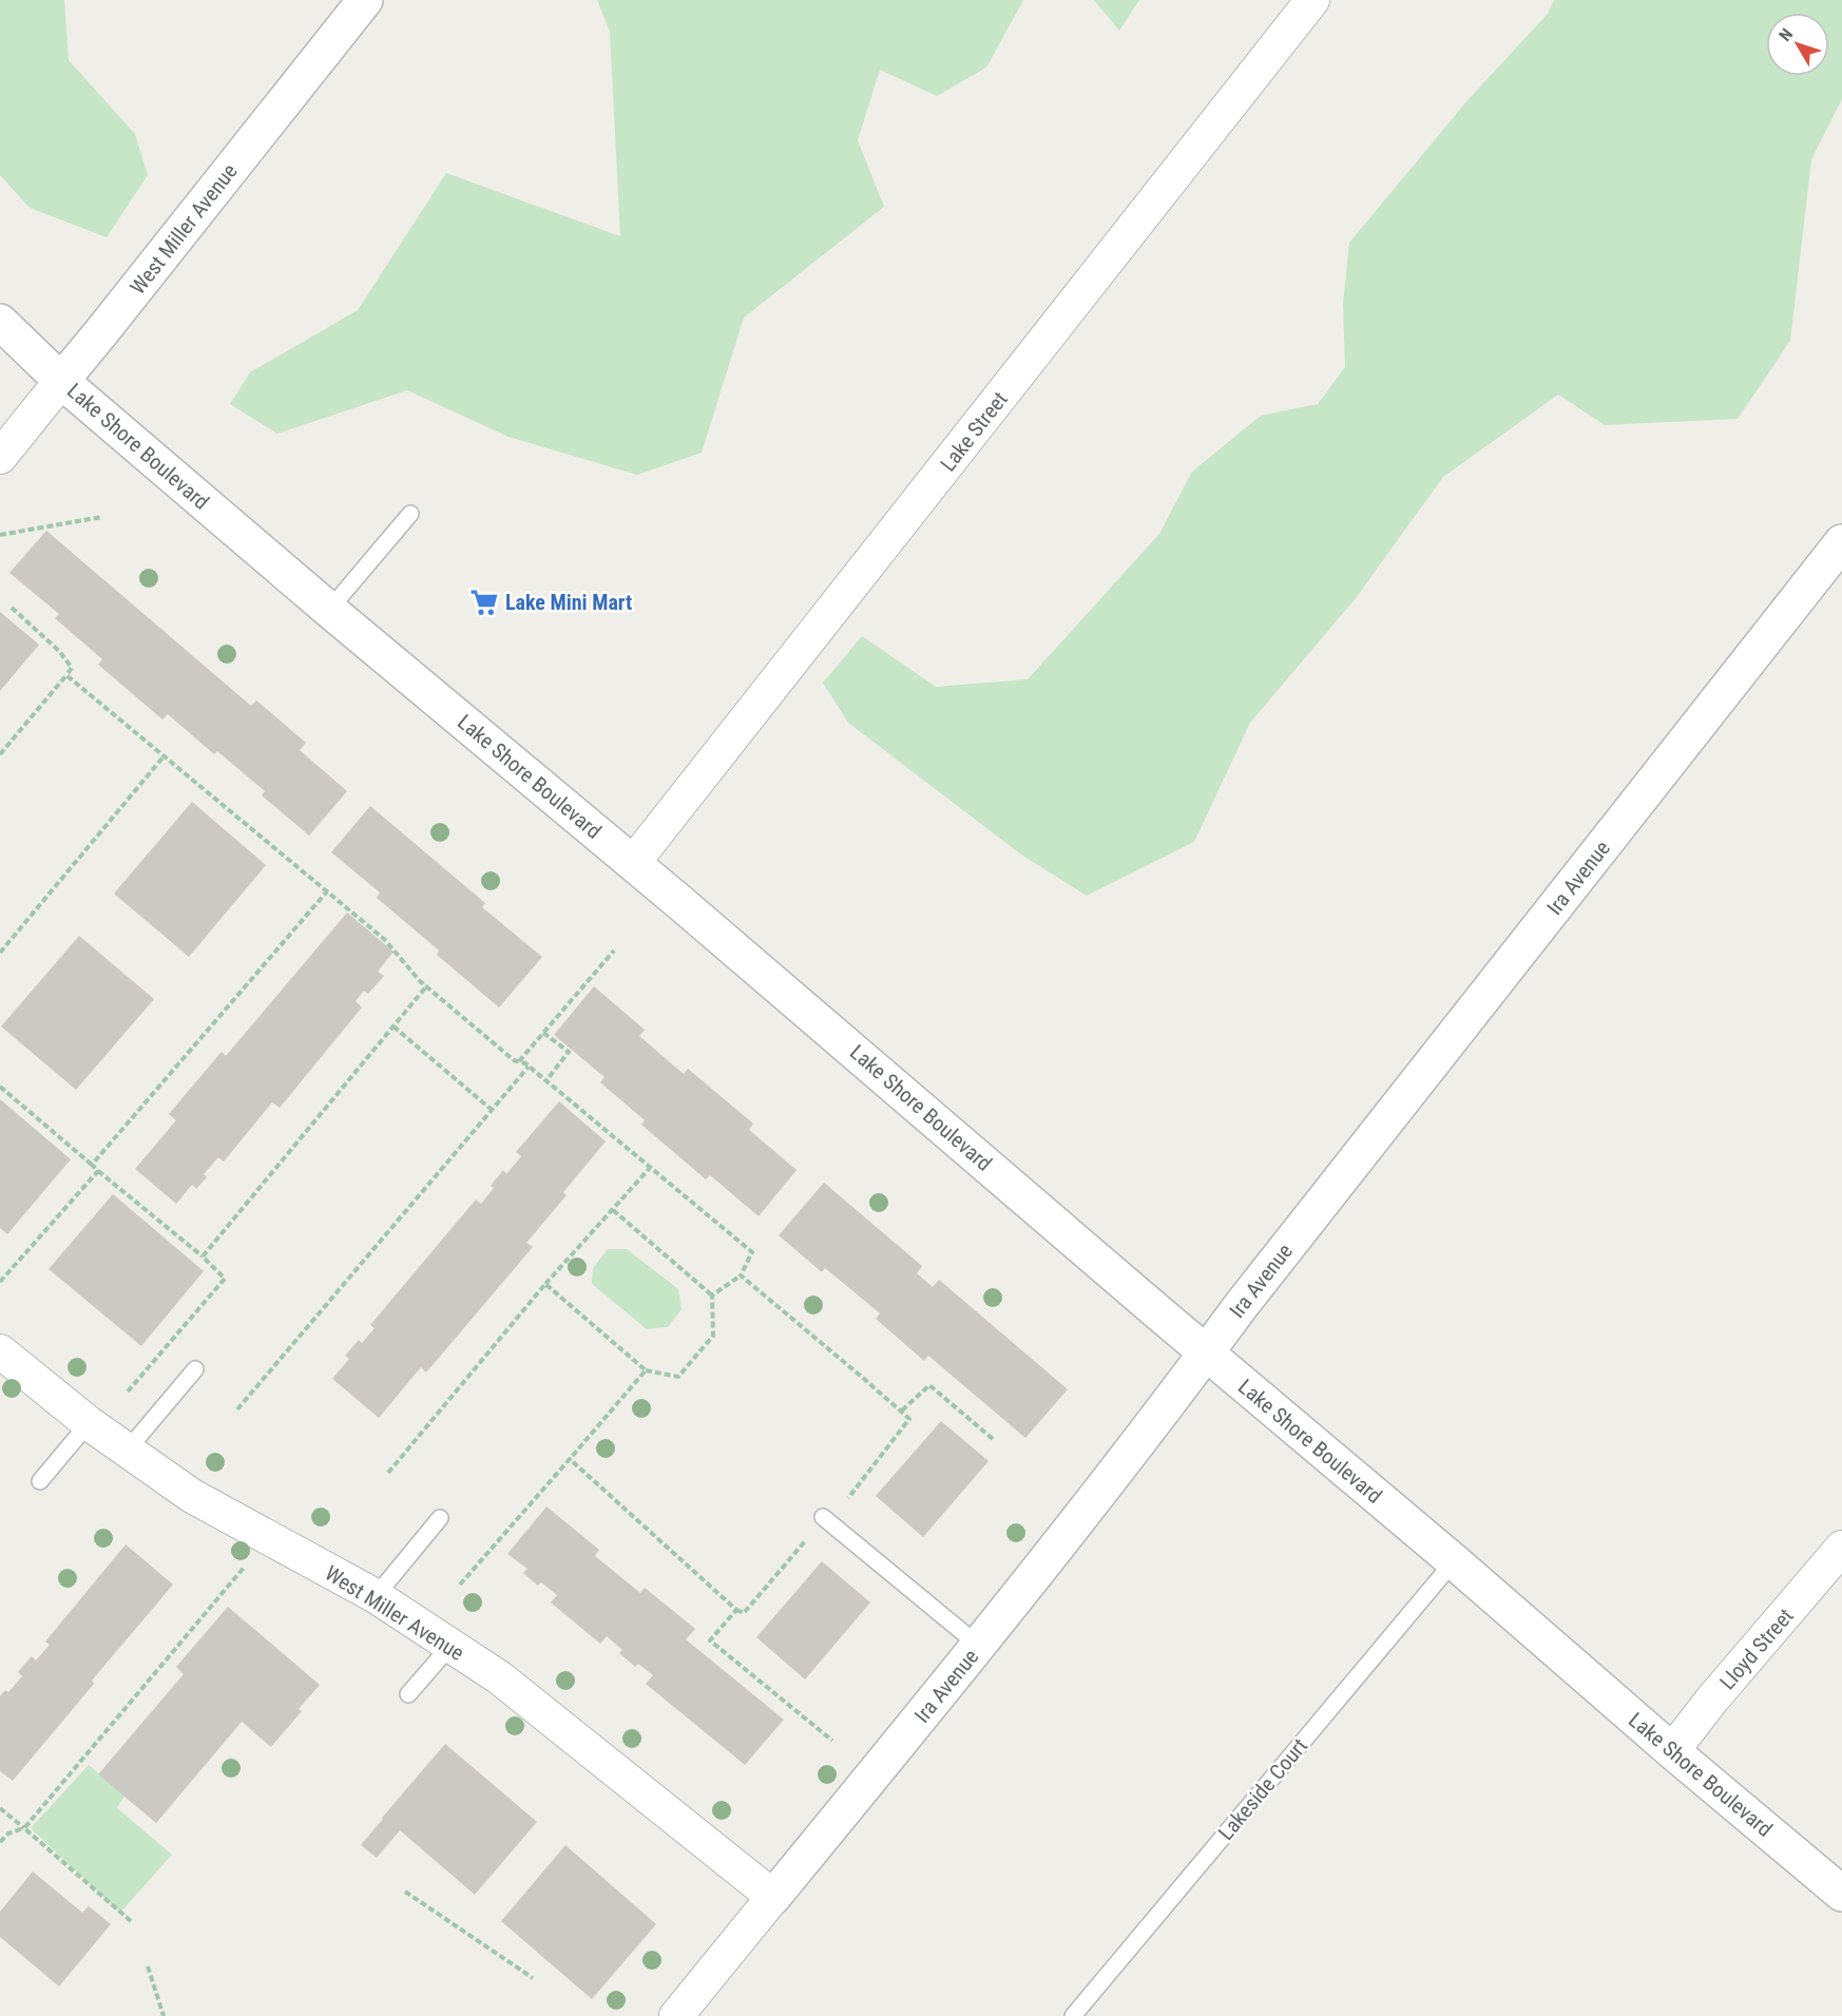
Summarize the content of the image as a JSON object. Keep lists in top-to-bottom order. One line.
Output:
{"streets":{"main road":["West Miller Avenue","Lake Shore Boulevard","Ira Avenue"],"street":["Lake Street","Lloyd Street"],"lane":["Lakeside Court"]},"crossings":[["West Miller Avenue","Lake Shore Boulevard"],["West Miller Avenue","Ira Avenue"],["Lake Street","Lake Shore Boulevard"],["Lake Shore Boulevard","Ira Avenue"],["Lake Shore Boulevard","Lloyd Street"],["Lake Shore Boulevard","Lakeside Court"]],"places":{"supermarket":["Lake Mini Mart"]},"north":"top left"}
